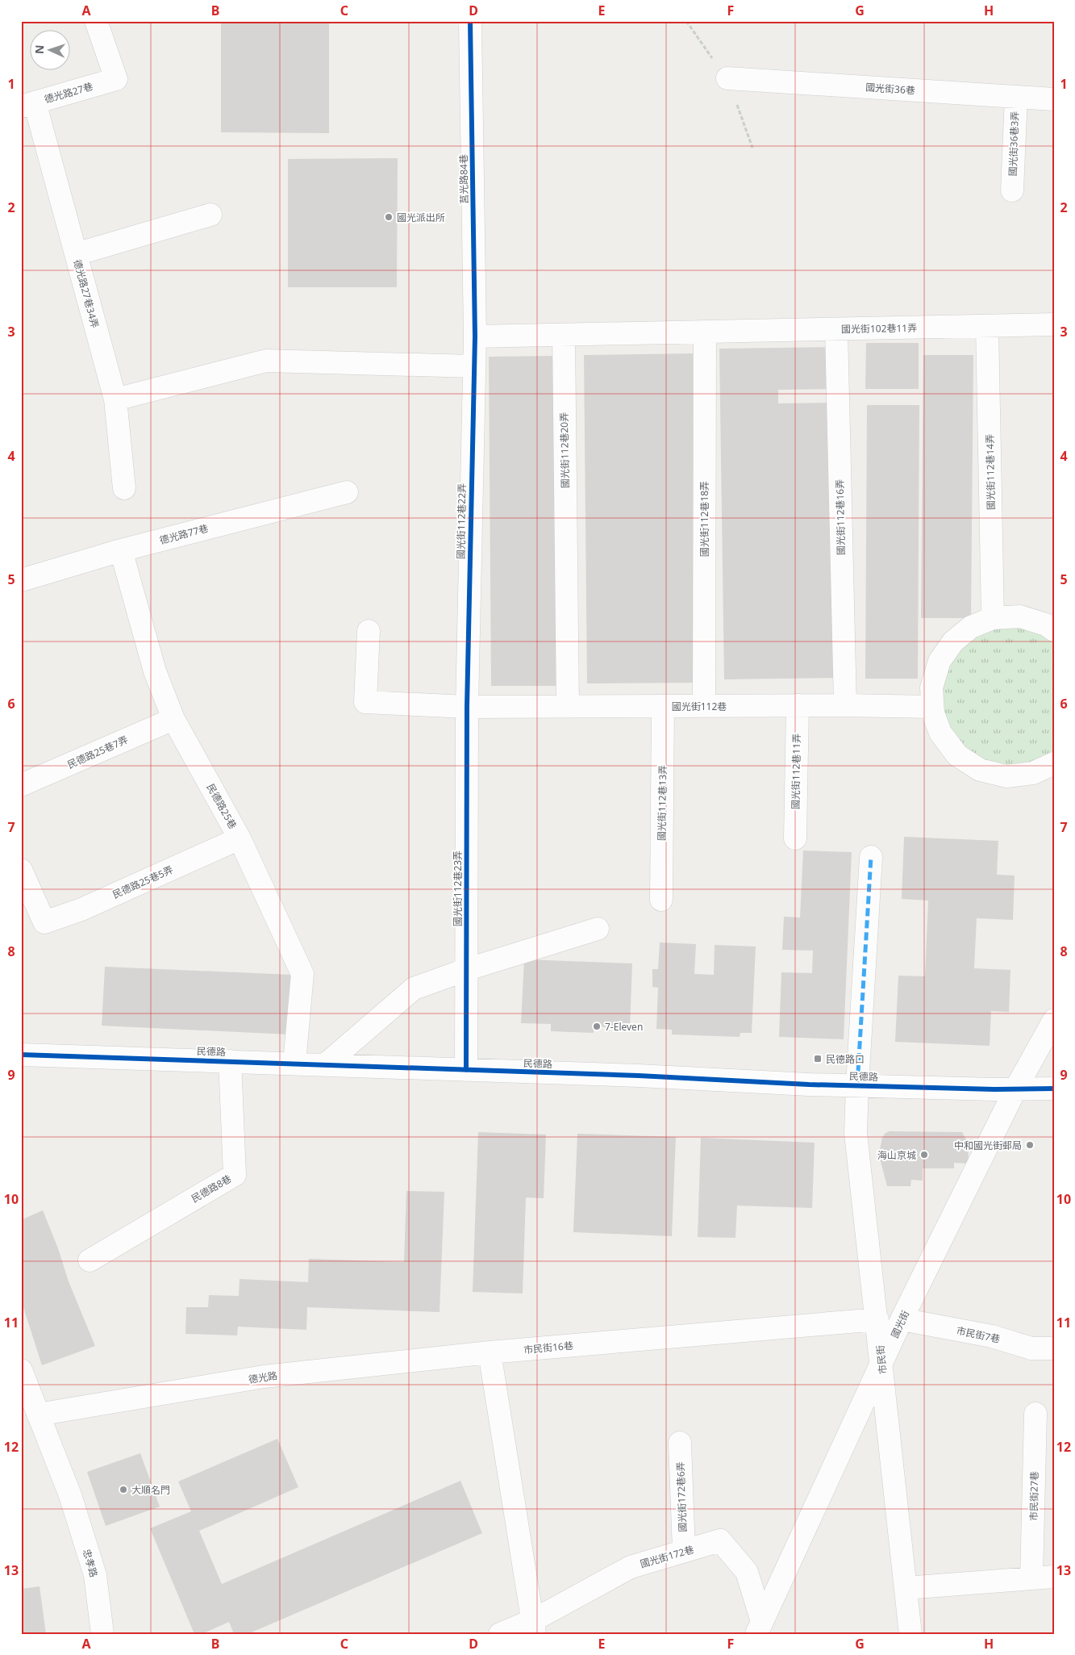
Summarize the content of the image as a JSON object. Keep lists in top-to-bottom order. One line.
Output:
{"streets":{"street":["國光街36巷","德光路27巷","國光街36巷3弄","莒光路84巷","德光路27巷34弄","國光街102巷11弄","國光街112巷20弄","國光街112巷14弄","國光街112巷16弄","國光街112巷18弄","國光街112巷22弄","德光路77巷","國光街112巷","民德路25巷7弄","國光街112巷11弄","國光街112巷13弄","民德路25巷","民德路25巷5弄","國光街112巷23弄","民德路","民德路8巷","國光街","市民街7巷","市民街16巷","市民街","德光路","市民街27巷","國光街172巷6弄","國光街172巷","忠孝路"]},"crossings":[["國光街36巷","國光街36巷3弄"],["德光路27巷","德光路27巷34弄"],["莒光路84巷","國光街112巷22弄"],["國光街102巷11弄","國光街112巷14弄"],["國光街102巷11弄","國光街112巷16弄"],["國光街102巷11弄","國光街112巷18弄"],["國光街112巷20弄","國光街112巷"],["國光街112巷16弄","國光街112巷"],["國光街112巷18弄","國光街112巷"],["國光街112巷22弄","國光街112巷"],["國光街112巷22弄","國光街112巷23弄"],["德光路77巷","民德路25巷"],["國光街112巷","國光街112巷11弄"],["國光街112巷","國光街112巷13弄"],["國光街112巷","國光街112巷23弄"],["民德路25巷7弄","民德路25巷"],["民德路25巷","民德路25巷5弄"],["民德路25巷","民德路"],["國光街112巷23弄","民德路"],["民德路","民德路8巷"],["民德路","國光街"],["民德路","市民街"],["國光街","市民街7巷"],["國光街","市民街"],["國光街","國光街172巷"],["市民街16巷","市民街"],["市民街16巷","德光路"],["市民街","市民街27巷"],["德光路","忠孝路"],["國光街172巷6弄","國光街172巷"]],"places":{"other":["國光派出所","7-Eleven","中和國光街郵局","海山京城","大順名門"],"transit":["民德路口"]},"north":"left","grid":{"columns":["A","B","C","D","E","F","G","H"],"rows":["1","2","3","4","5","6","7","8","9","10","11","12","13"]}}
